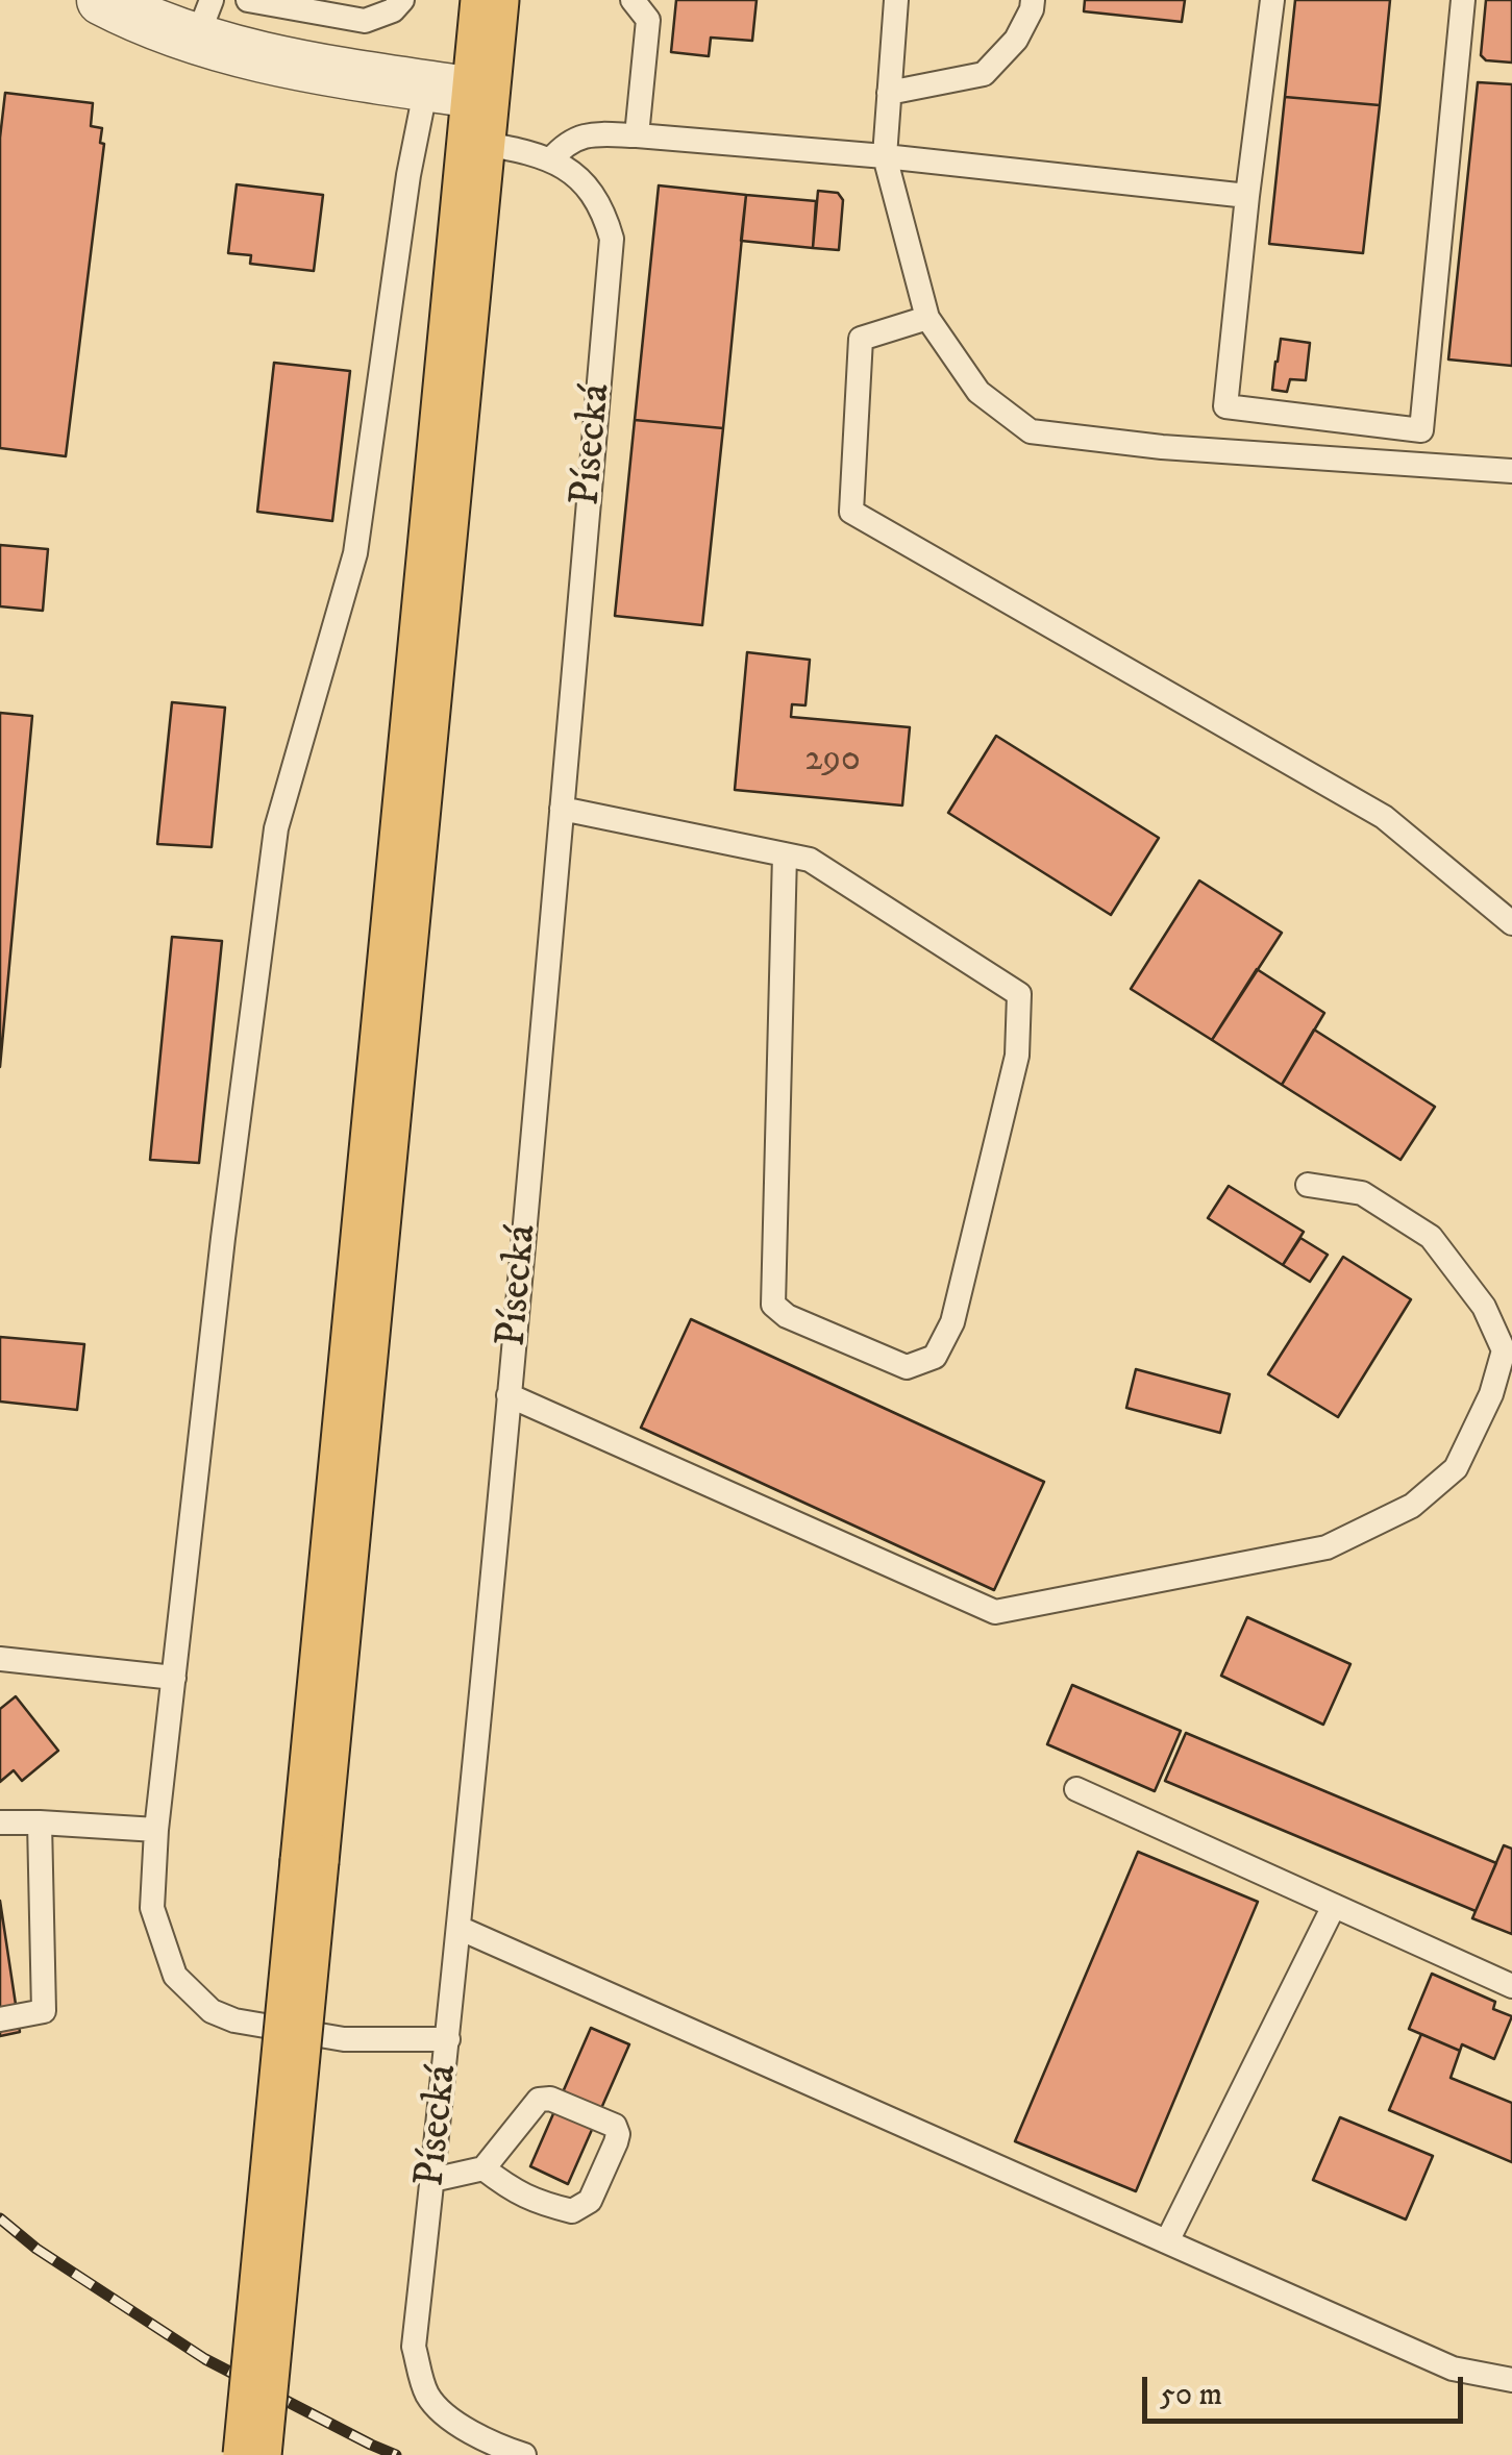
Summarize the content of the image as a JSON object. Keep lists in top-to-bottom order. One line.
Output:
{"streets":{"street":["Písecká"]},"house_numbers":["290"],"scale_bar":"50 m"}
